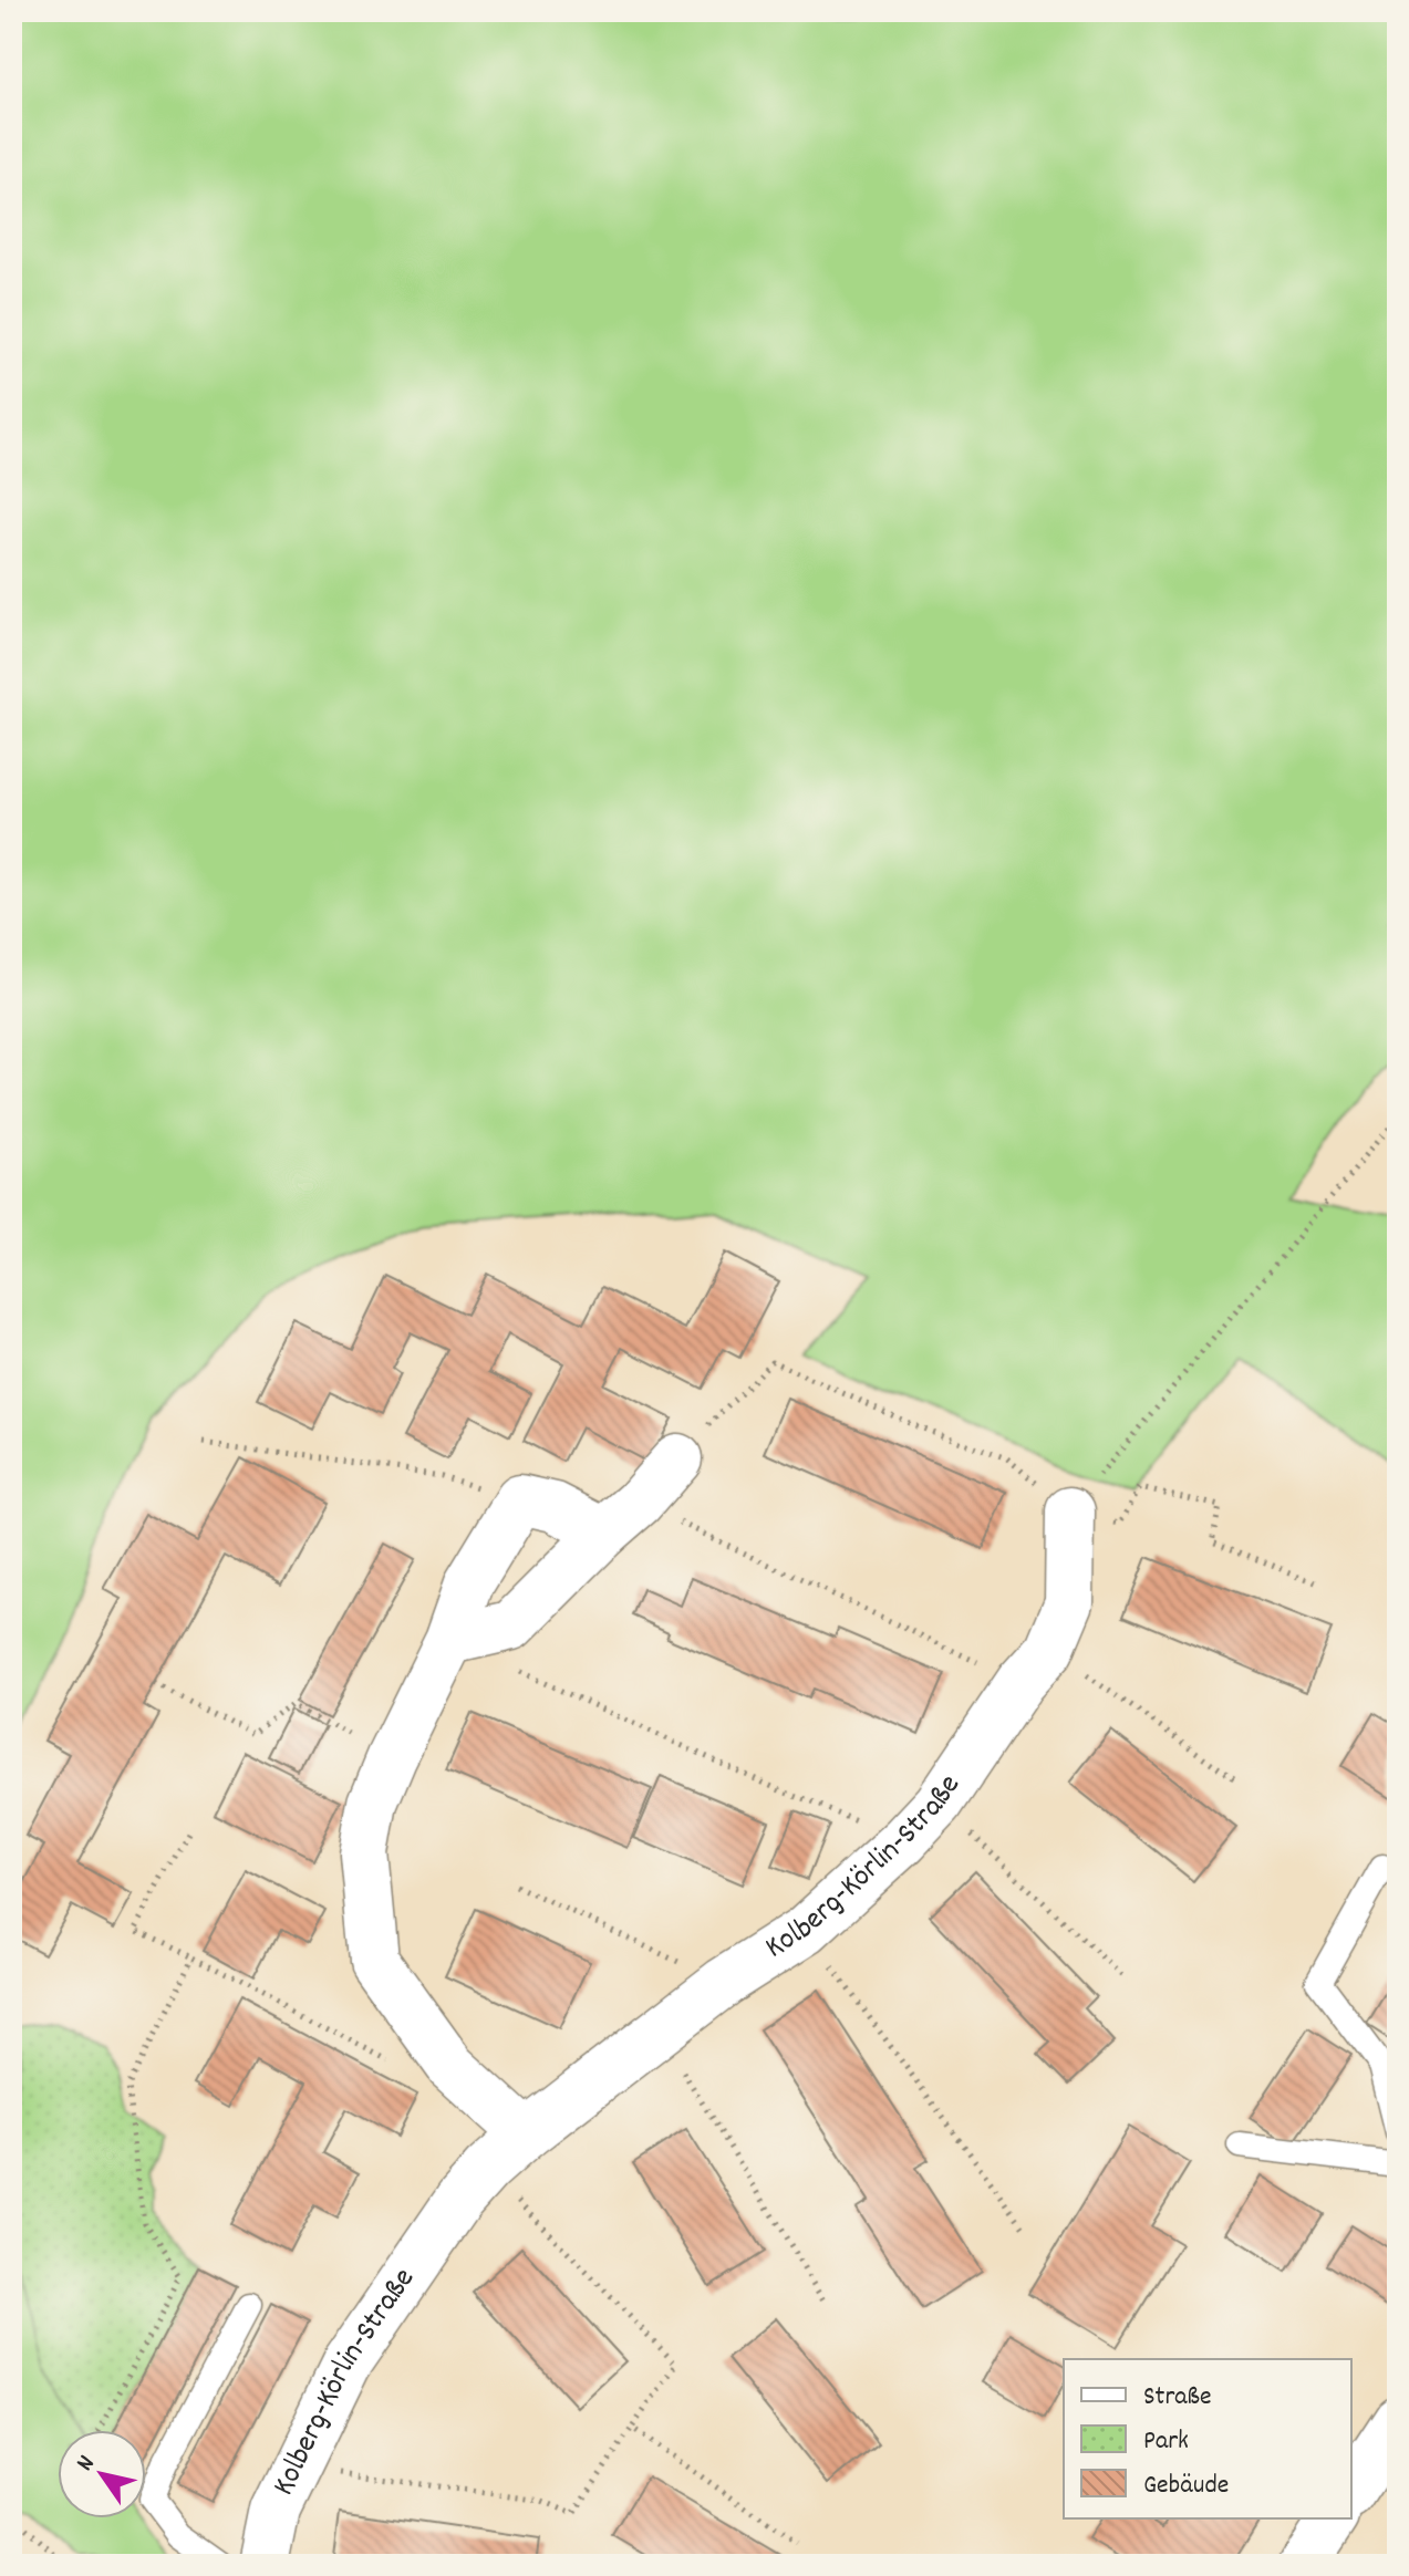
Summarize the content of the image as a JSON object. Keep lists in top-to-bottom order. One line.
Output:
{"streets":{"street":["Kolberg-Körlin-Straße"]},"legend":["Straße","Park","Gebäude"],"north":"top left"}
